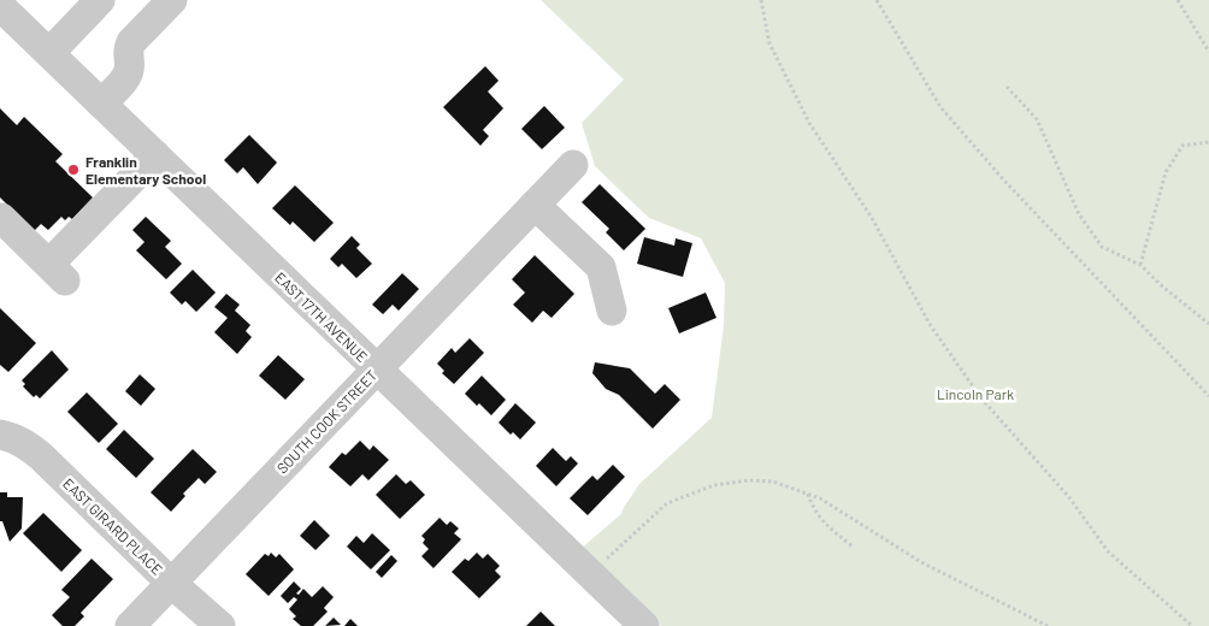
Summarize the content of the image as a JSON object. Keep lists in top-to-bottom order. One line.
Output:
{"streets":{"street":["EAST 17TH AVENUE","SOUTH COOK STREET","EAST GIRARD PLACE"]},"crossings":[["EAST 17TH AVENUE","SOUTH COOK STREET"],["SOUTH COOK STREET","EAST GIRARD PLACE"]],"parks":["Lincoln Park"],"places":["Franklin Elementary School"]}
